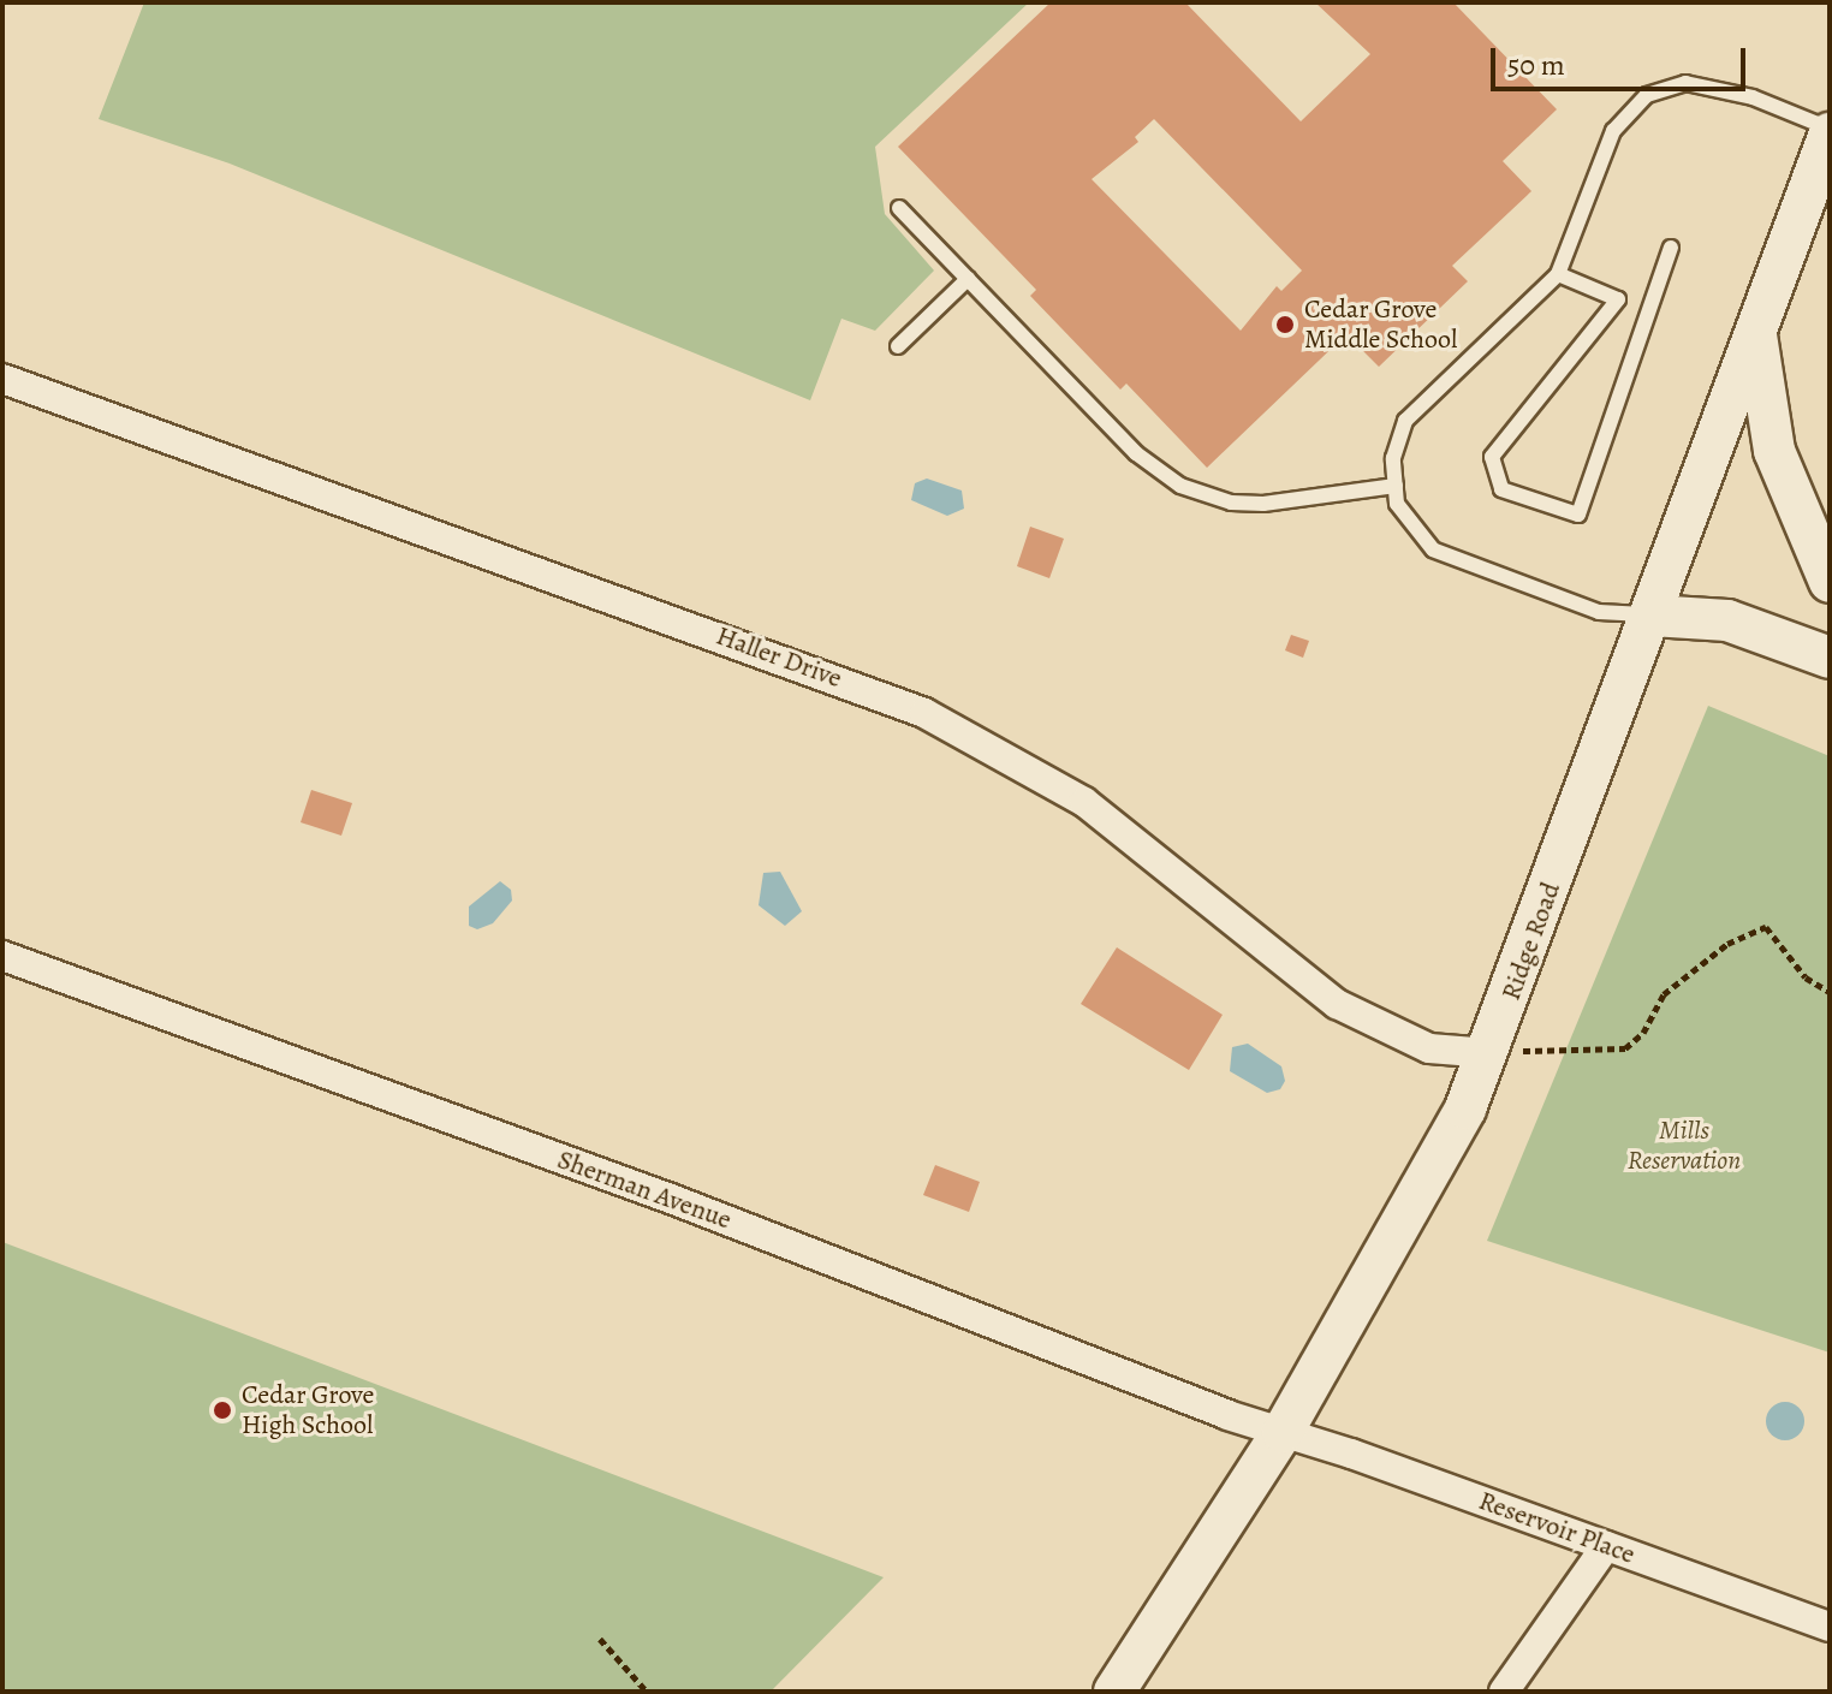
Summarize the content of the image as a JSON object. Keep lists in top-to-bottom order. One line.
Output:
{"streets":{"main road":["Ridge Road"],"street":["Haller Drive","Sherman Avenue","Reservoir Place"]},"crossings":[["Haller Drive","Ridge Road"],["Ridge Road","Sherman Avenue"],["Ridge Road","Reservoir Place"],["Sherman Avenue","Reservoir Place"]],"parks":["Mills Reservation"],"places":["Cedar Grove Middle School","Cedar Grove High School"],"scale_bar":"50 m"}
